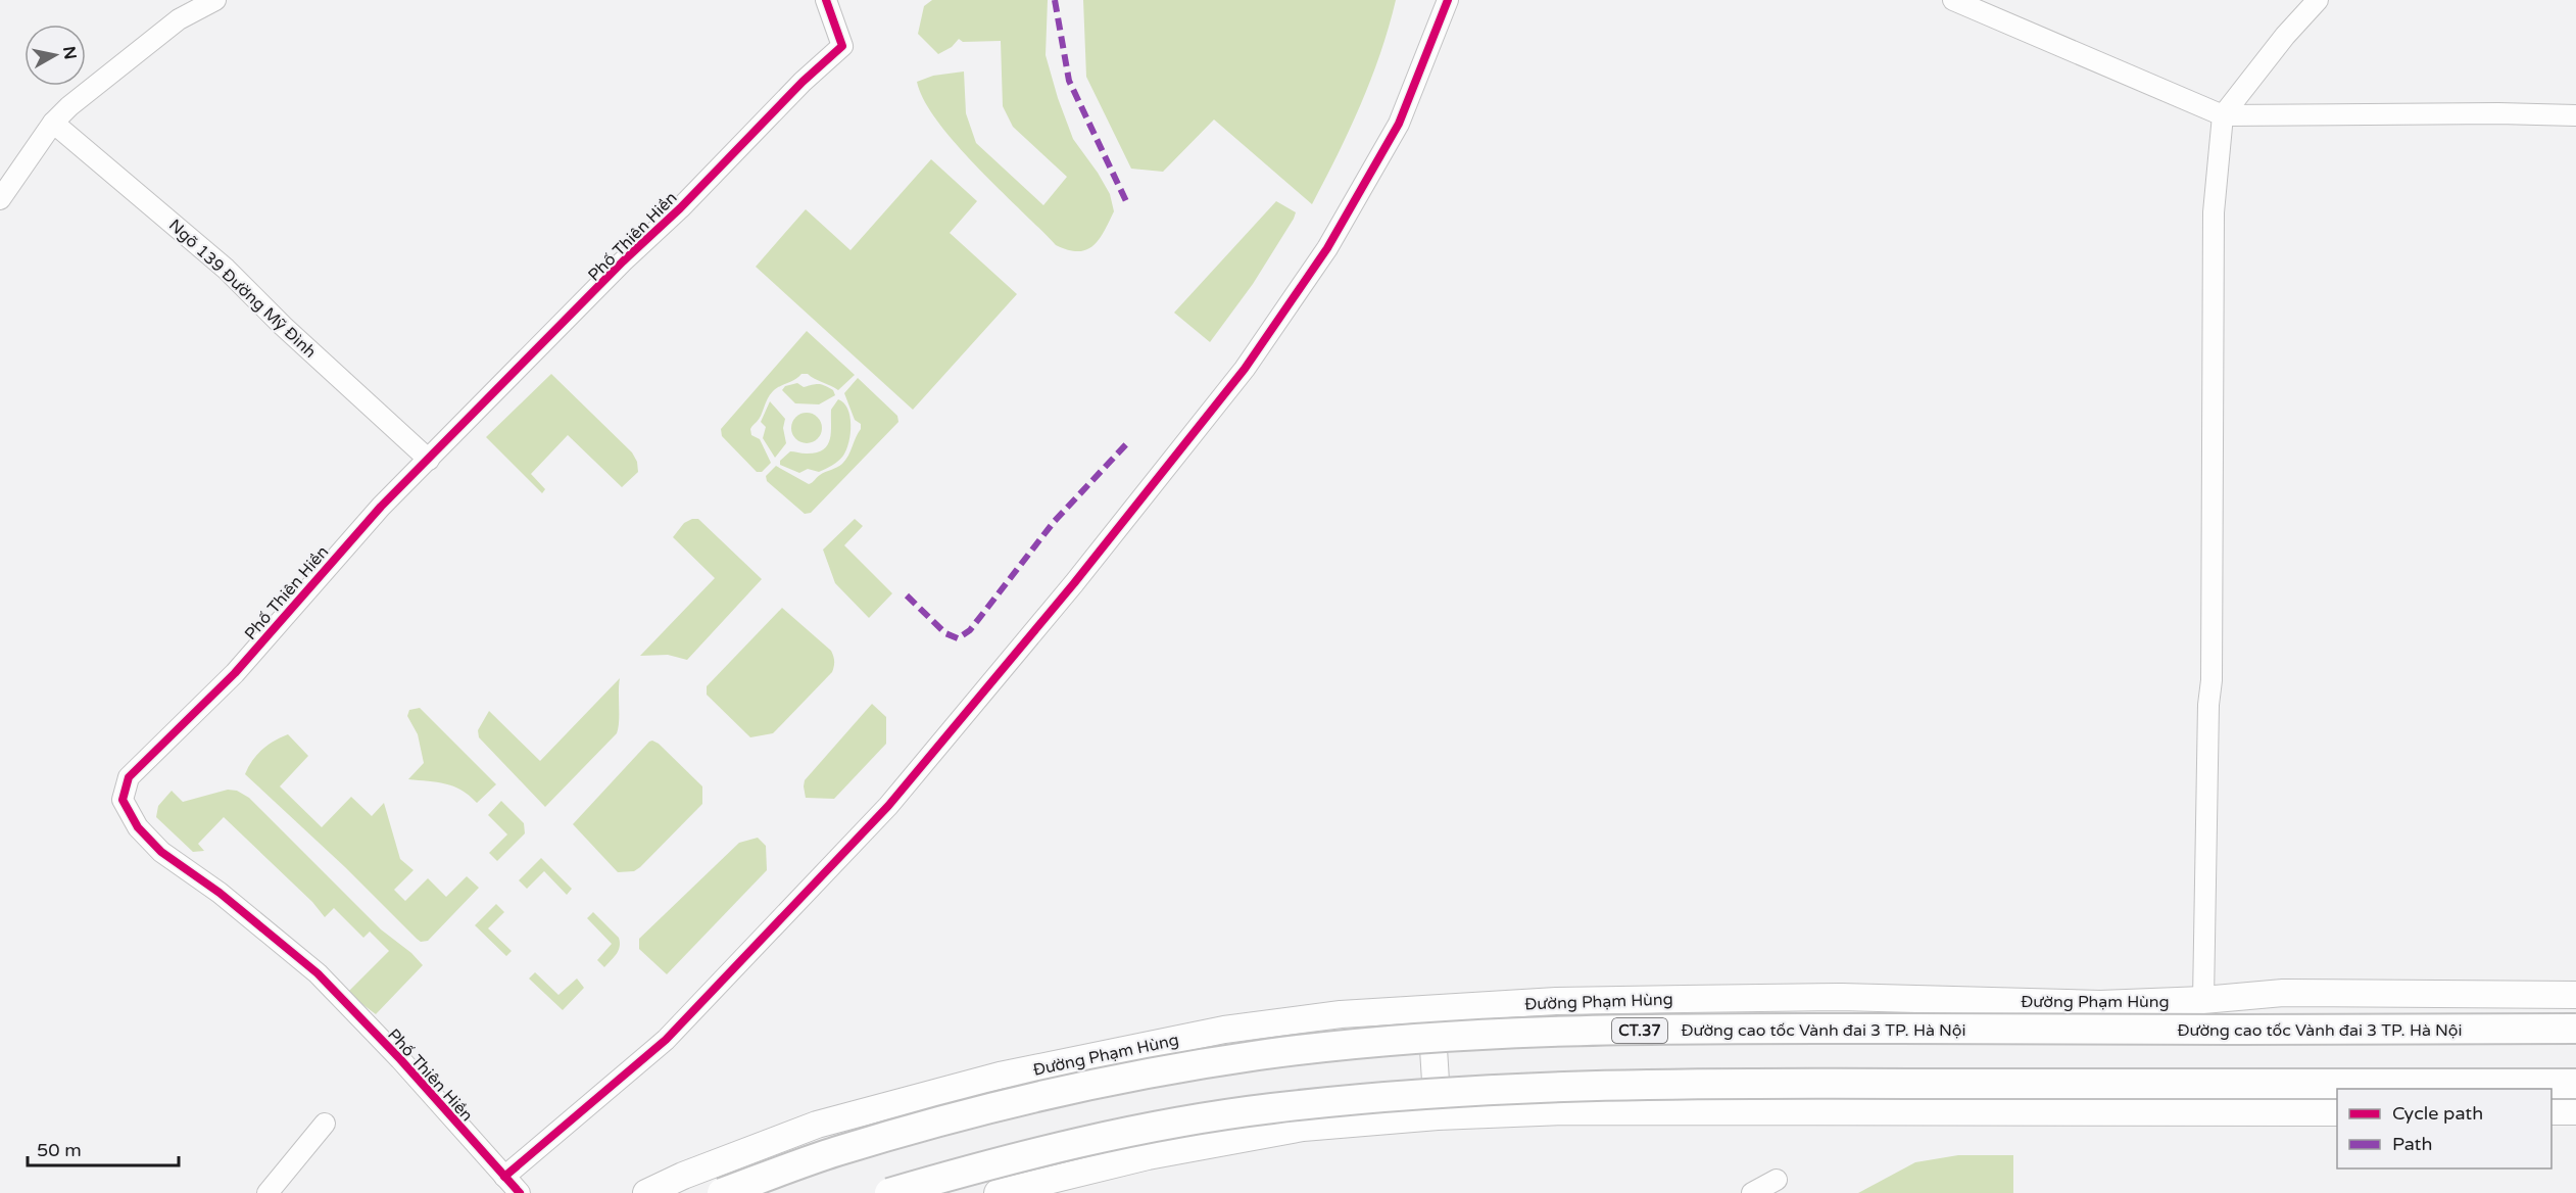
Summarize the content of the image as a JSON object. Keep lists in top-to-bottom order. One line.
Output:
{"streets":{"highway":["Đường cao tốc Vành đai 3 TP. Hà Nội","CT.37"],"main road":["Đường Phạm Hùng"],"street":["Phố Thiên Hiền","Ngõ 139 Đường Mỹ Đình"]},"crossings":[["Phố Thiên Hiền","Ngõ 139 Đường Mỹ Đình"]],"legend":["Cycle path","Path"],"scale_bar":"50 m","north":"right"}
